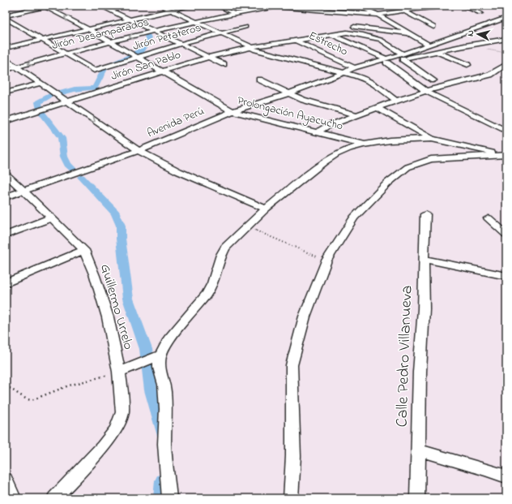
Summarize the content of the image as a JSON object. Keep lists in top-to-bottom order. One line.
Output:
{"streets":{"street":["Jirón Desamparados","Jirón Petateros","Estrecho","Jirón San Pablo","Prolongación Ayacucho","Avenida Perú","Guillermo Urrelo","Calle Pedro Villanueva"]},"crossings":[["Jirón Desamparados","Jirón Petateros"],["Jirón Desamparados","Prolongación Ayacucho"],["Jirón Petateros","Prolongación Ayacucho"],["Estrecho","Jirón San Pablo"],["Estrecho","Avenida Perú"],["Jirón San Pablo","Prolongación Ayacucho"],["Jirón San Pablo","Avenida Perú"],["Prolongación Ayacucho","Avenida Perú"]],"north":"left"}
